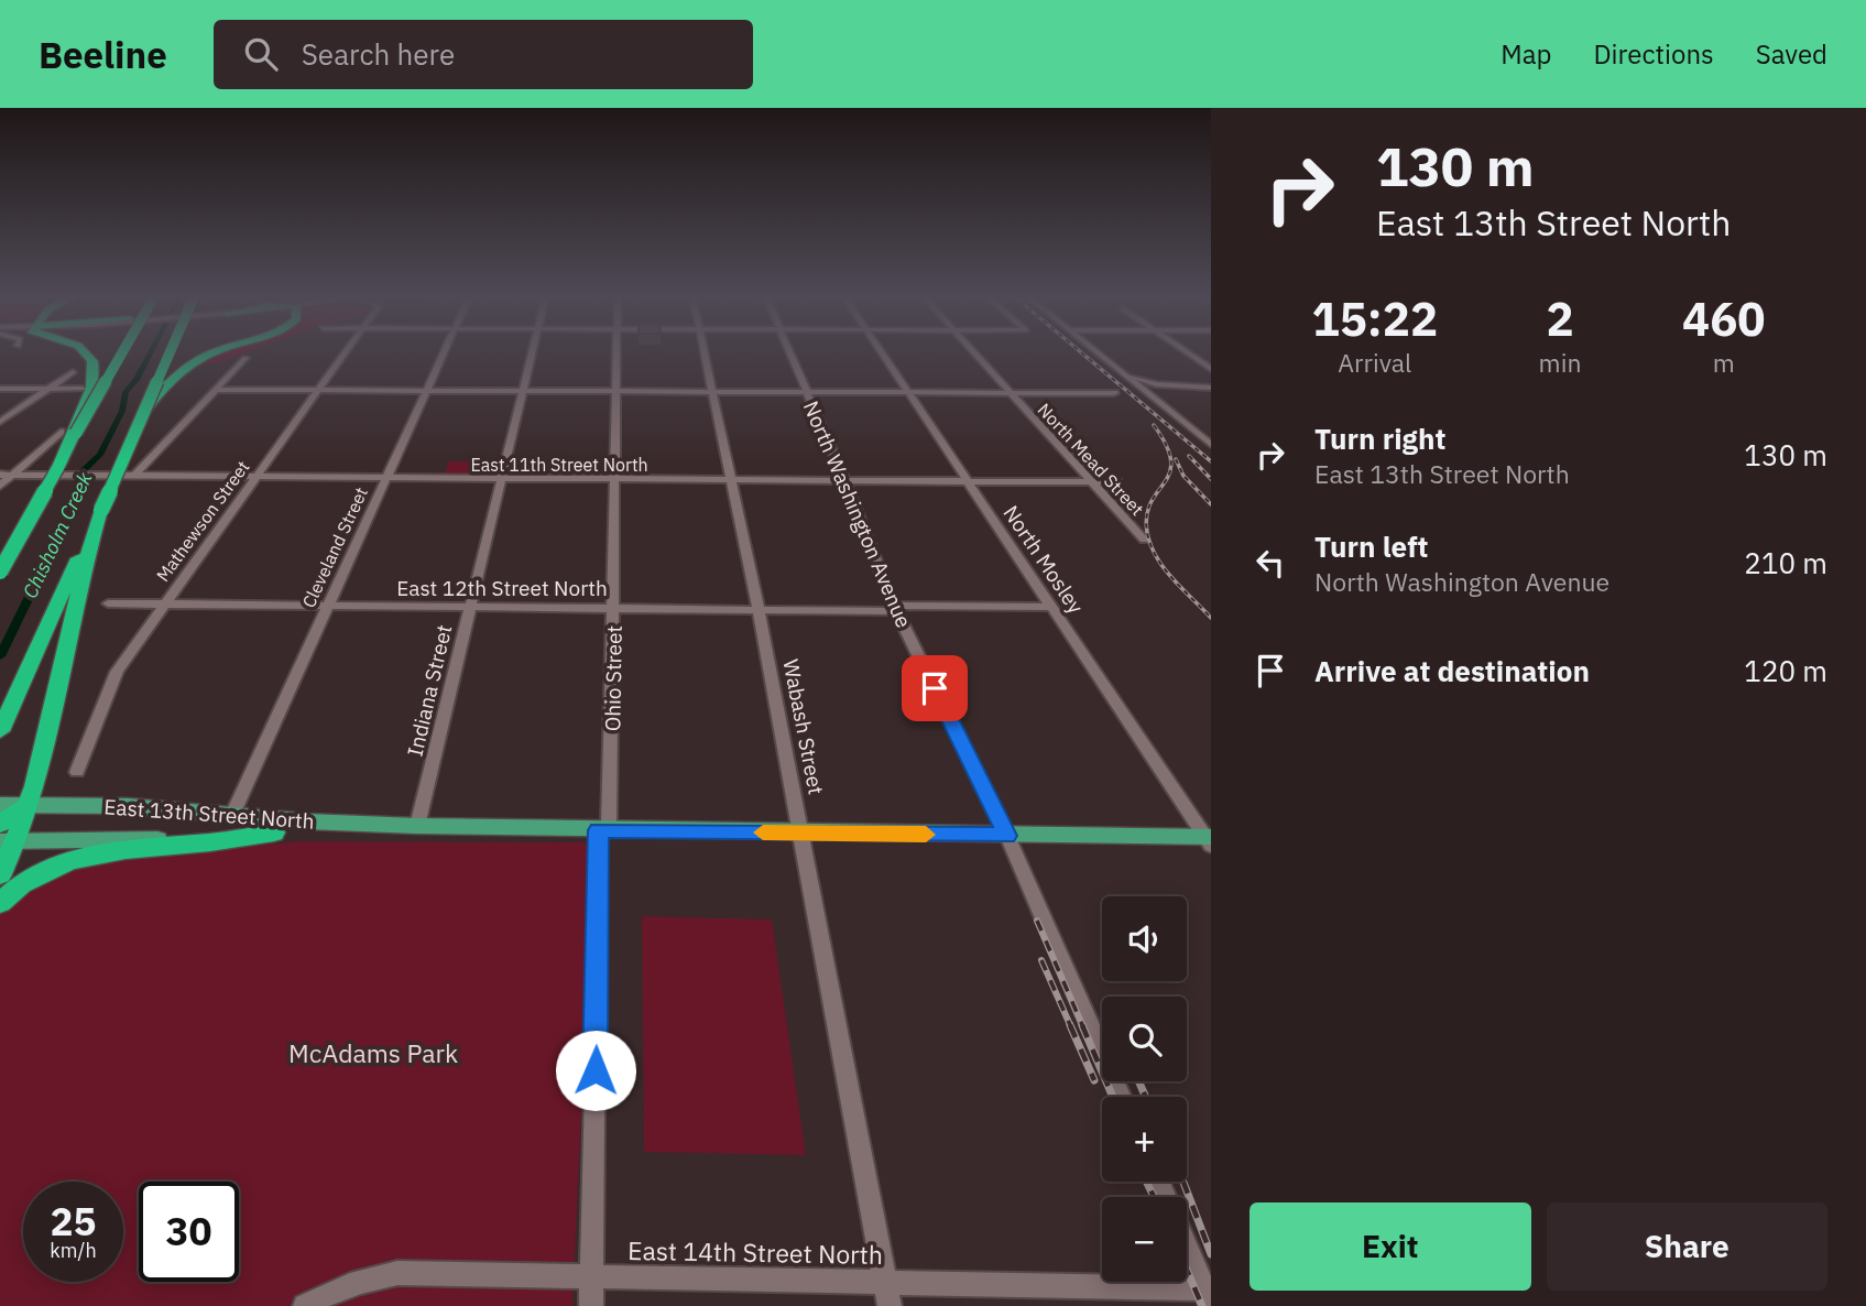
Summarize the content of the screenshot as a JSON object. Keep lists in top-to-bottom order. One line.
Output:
{"streets":{"main road":["East 13th Street North"],"street":["North Mead Street","East 11th Street North","North Washington Avenue","Mathewson Street","Cleveland Street","North Mosley","East 12th Street North","Ohio Street","Indiana Street","Wabash Street","East 14th Street North"]},"crossings":[["North Mead Street","East 11th Street North"],["East 11th Street North","North Washington Avenue"],["East 11th Street North","Mathewson Street"],["East 11th Street North","Cleveland Street"],["East 11th Street North","North Mosley"],["East 11th Street North","Ohio Street"],["East 11th Street North","Indiana Street"],["East 11th Street North","Wabash Street"],["North Washington Avenue","East 12th Street North"],["North Washington Avenue","East 13th Street North"],["Mathewson Street","East 12th Street North"],["Cleveland Street","East 12th Street North"],["Cleveland Street","East 13th Street North"],["North Mosley","East 12th Street North"],["North Mosley","East 13th Street North"],["East 12th Street North","Ohio Street"],["East 12th Street North","Indiana Street"],["East 12th Street North","Wabash Street"],["Ohio Street","East 13th Street North"],["Ohio Street","East 14th Street North"],["Indiana Street","East 13th Street North"],["Wabash Street","East 13th Street North"],["Wabash Street","East 14th Street North"]],"water":["Chisholm Creek"],"parks":["McAdams Park"],"page":{"header":"Beeline","search":"Search here","nav":["Map","Directions","Saved"],"turn":["130 m","East 13th Street North"],"eta":["15:22","Arrival","2","min","460","m"],"list":[{"name":"Turn right","note":"East 13th Street North","value":"130 m"},{"name":"Turn left","note":"North Washington Avenue","value":"210 m"},{"name":"Arrive at destination","value":"120 m"}],"map_buttons":["+","−"],"speed":"25 km/h","limit":"30","buttons":["Exit","Share"]}}
